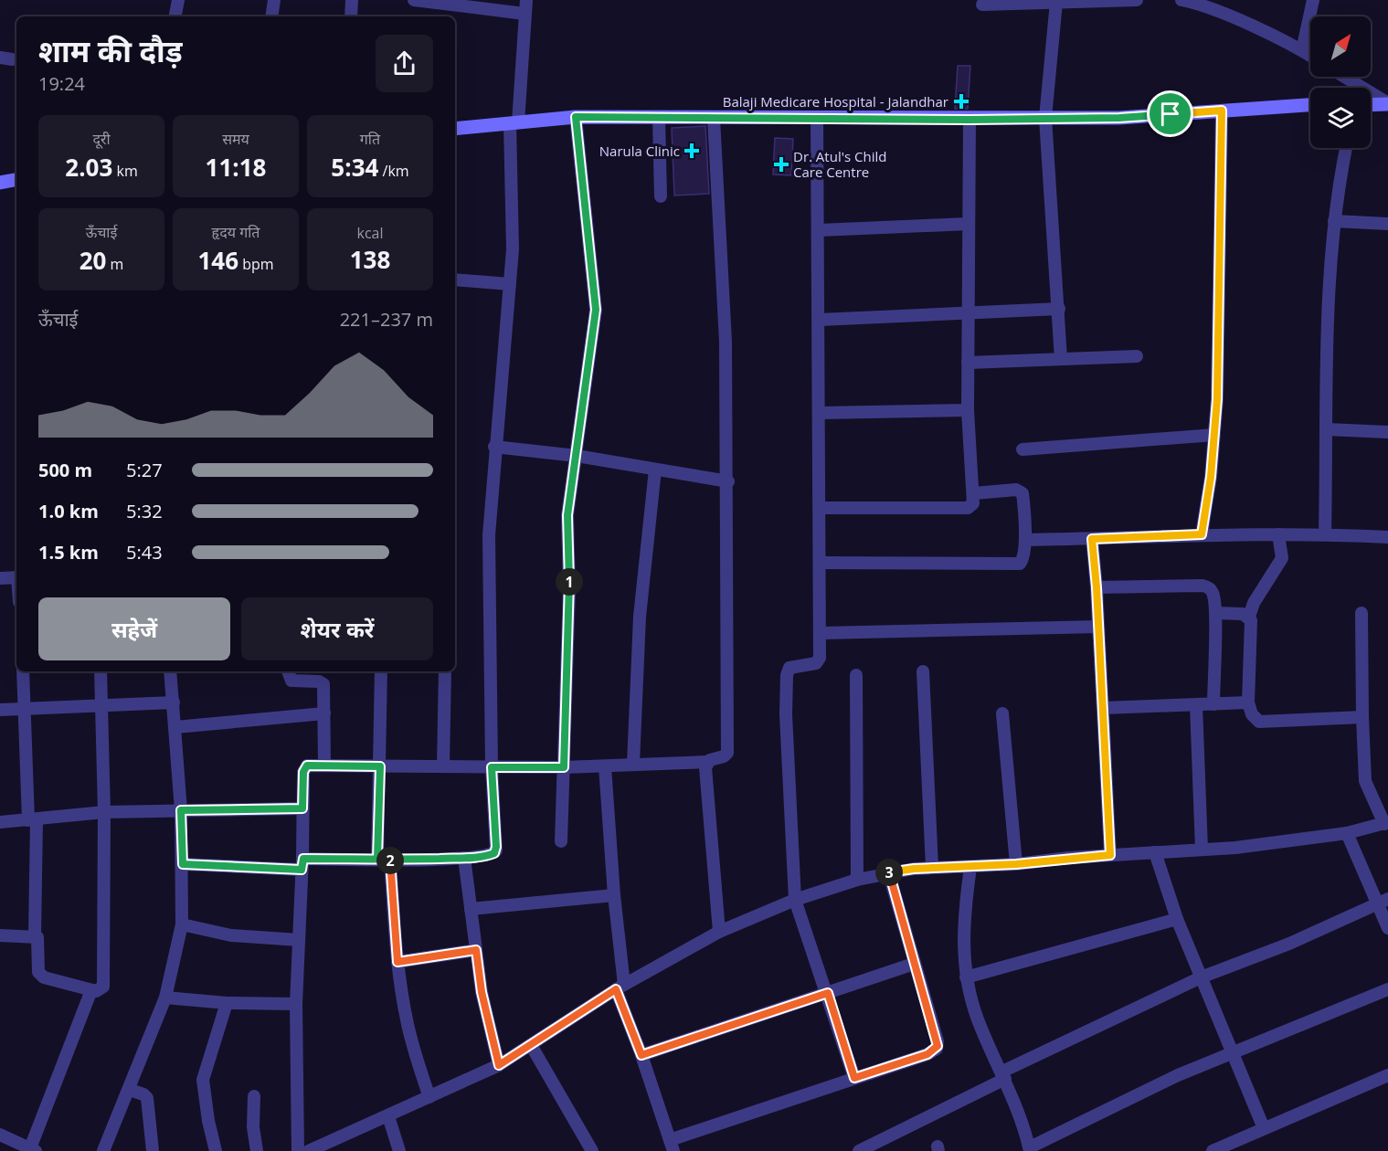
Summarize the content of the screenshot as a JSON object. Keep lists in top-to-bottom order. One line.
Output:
{"places":{"health":["Balaji Medicare Hospital - Jalandhar","Narula Clinic","Dr. Atul's Child Care Centre"]},"north":"top right","page":{"heading":["शाम की दौड़","19:24"],"stats":[["दूरी","2.03 km"],["समय","11:18"],["गति","5:34 /km"],["ऊँचाई","20 m"],["हृदय गति","146 bpm"],["kcal","138"]],"chart":["ऊँचाई","221–237 m"],"list":[{"name":"500 m","note":"5:27"},{"name":"1.0 km","note":"5:32"},{"name":"1.5 km","note":"5:43"}],"pins":["1","2","3"],"buttons":["सहेजें","शेयर करें"]}}
